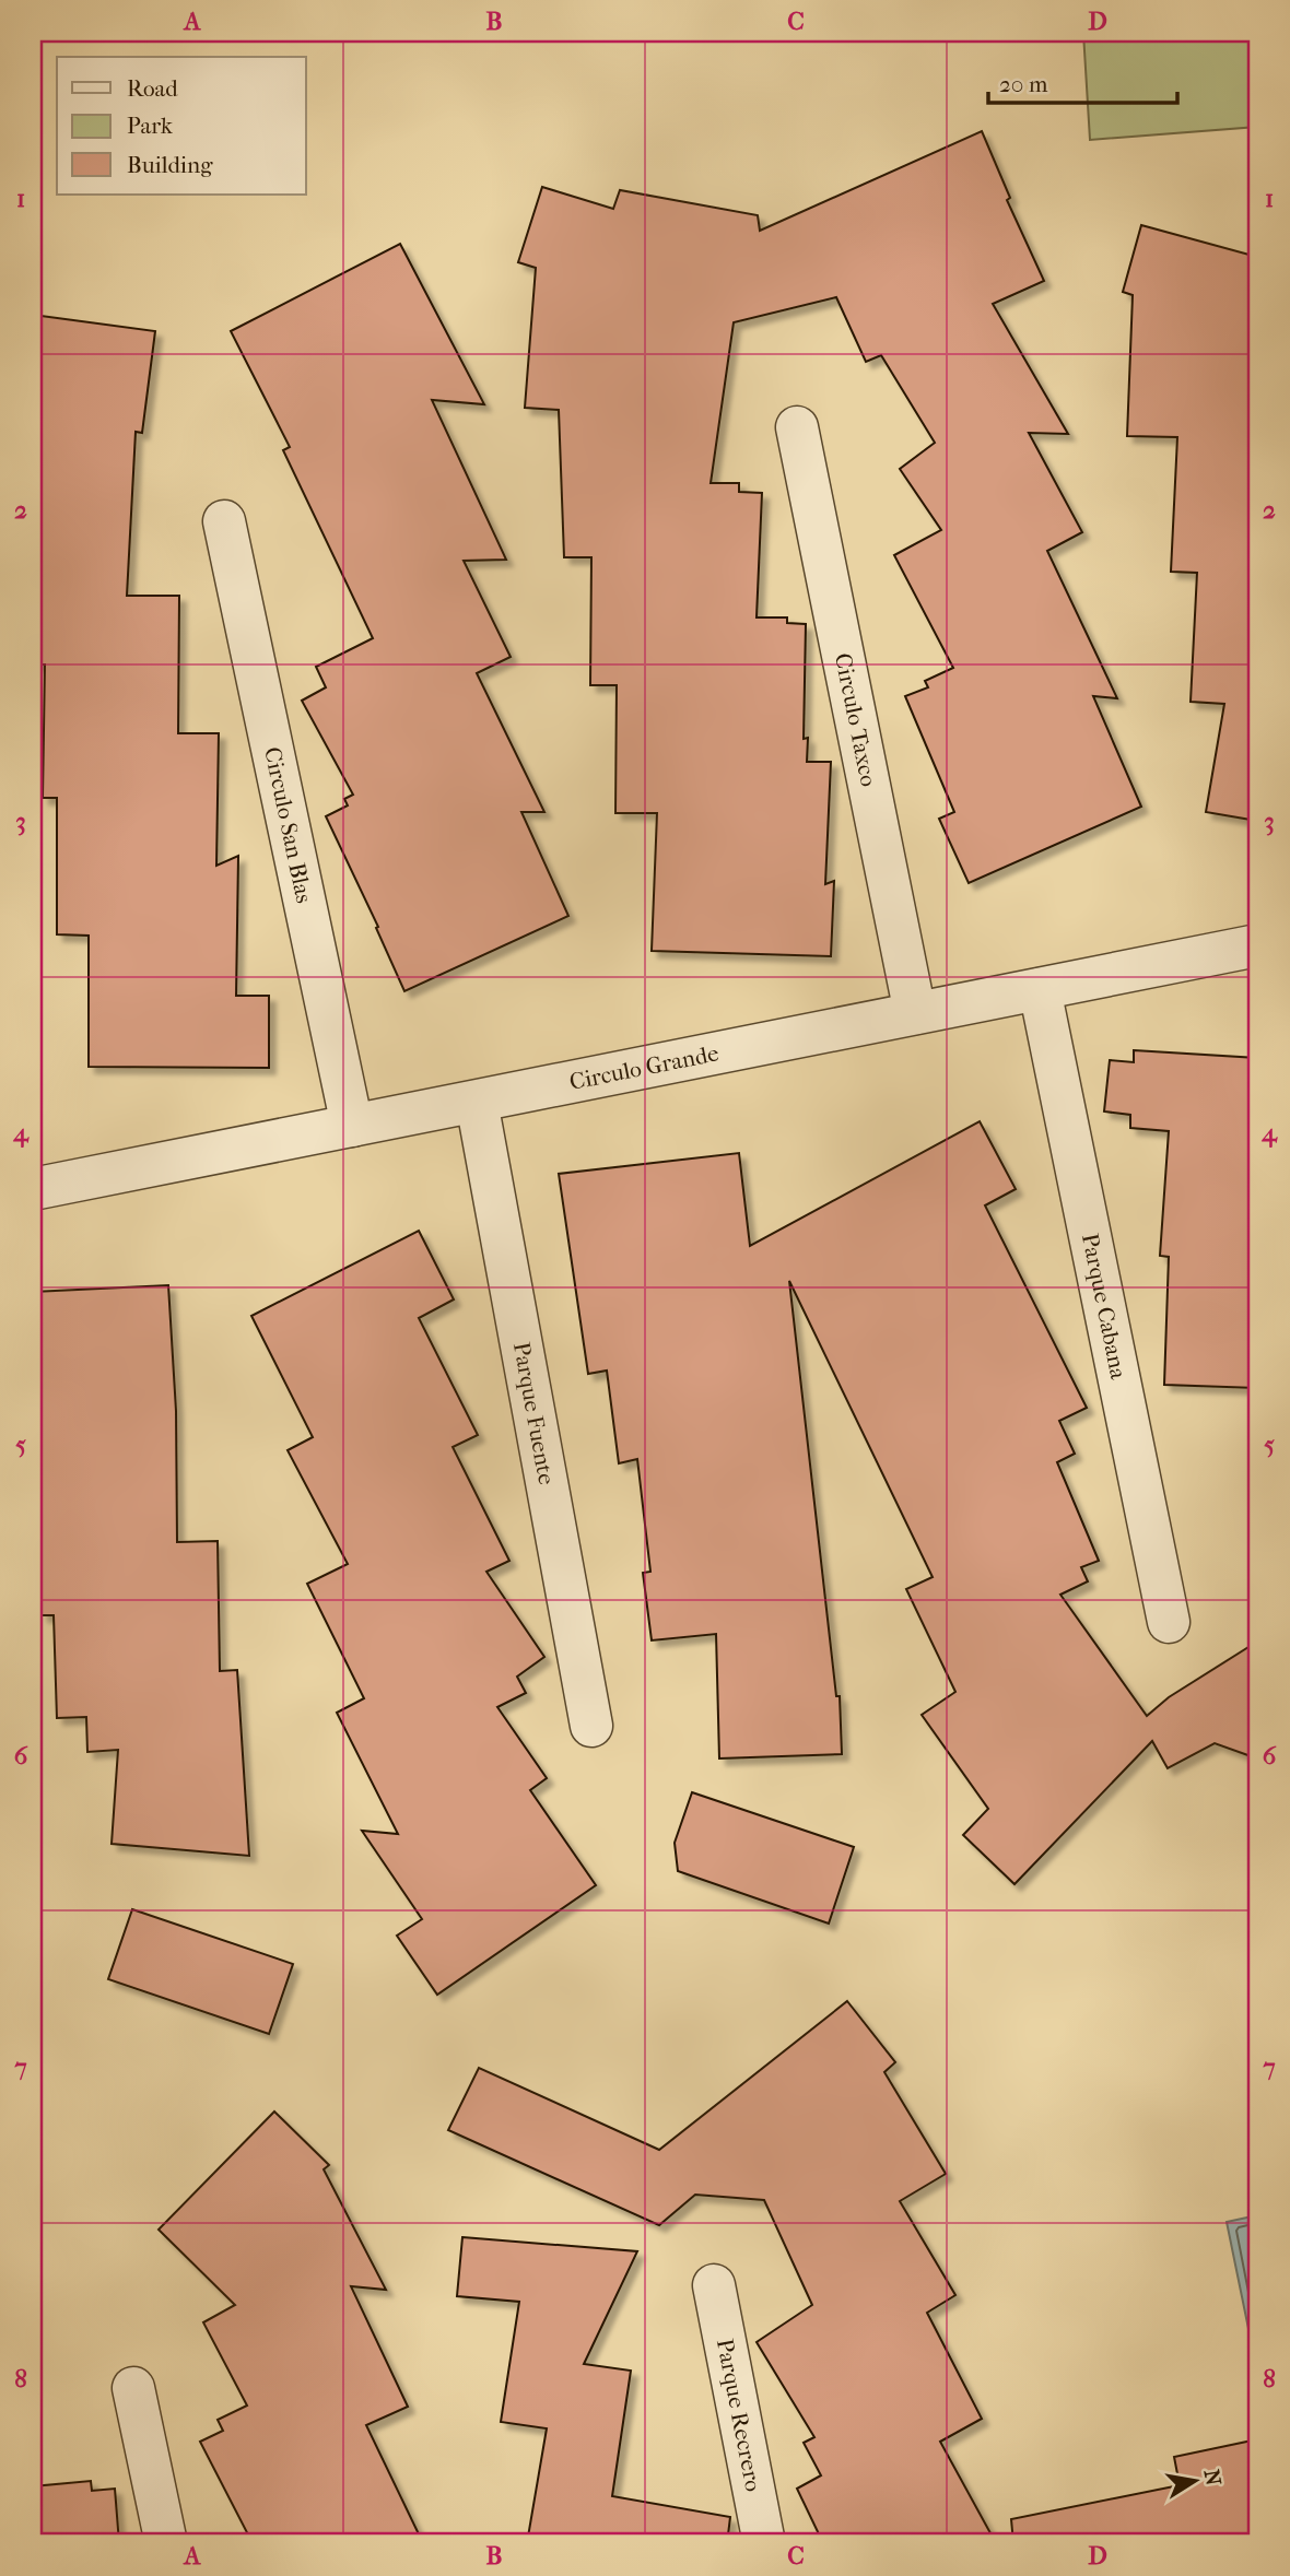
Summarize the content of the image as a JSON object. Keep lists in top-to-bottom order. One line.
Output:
{"streets":{"street":["Circulo Taxco","Circulo San Blas","Circulo Grande","Parque Cabana","Parque Fuente","Parque Recrero"]},"crossings":[["Circulo Taxco","Circulo Grande"],["Circulo San Blas","Circulo Grande"],["Circulo Grande","Parque Cabana"],["Circulo Grande","Parque Fuente"]],"legend":["Road","Park","Building"],"scale_bar":"20 m","north":"right","grid":{"columns":["A","B","C","D"],"rows":["1","2","3","4","5","6","7","8"]}}
